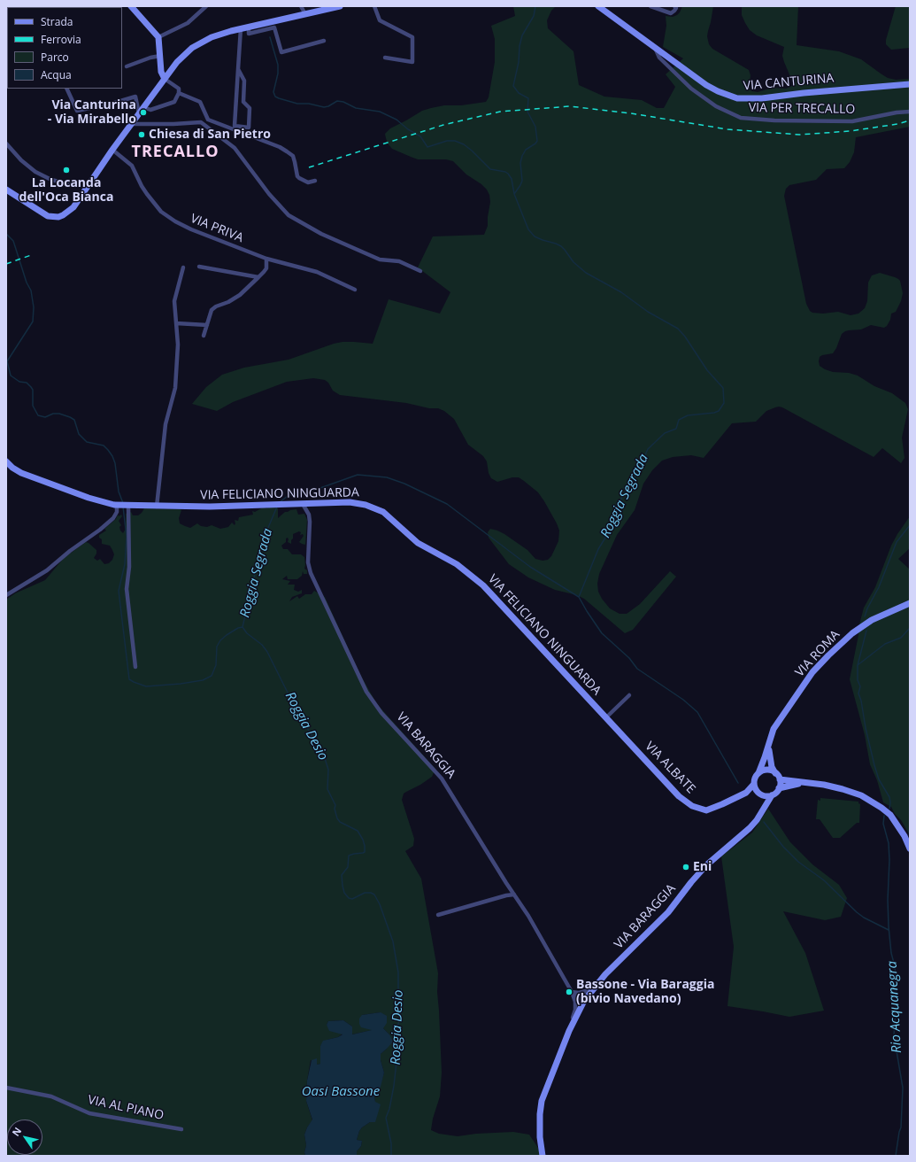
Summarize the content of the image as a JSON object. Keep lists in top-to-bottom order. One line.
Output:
{"streets":{"street":["VIA CANTURINA","VIA PER TRECALLO","VIA PRIVA","VIA FELICIANO NINGUARDA","VIA ROMA","VIA BARAGGIA","VIA ALBATE","VIA AL PIANO"]},"crossings":[["VIA CANTURINA","VIA PER TRECALLO"],["VIA FELICIANO NINGUARDA","VIA BARAGGIA"],["VIA FELICIANO NINGUARDA","VIA ALBATE"],["VIA ROMA","VIA BARAGGIA"],["VIA ROMA","VIA ALBATE"],["VIA BARAGGIA","VIA ALBATE"]],"districts":["TRECALLO"],"water":["Roggia Segrada","Roggia Desio","Rio Acquanegra","Oasi Bassone"],"places":["Via Canturina - Via Mirabello","Chiesa di San Pietro","La Locanda dell'Oca Bianca","Eni","Bassone - Via Baraggia (bivio Navedano)"],"legend":["Strada","Ferrovia","Parco","Acqua"],"north":"top left"}
